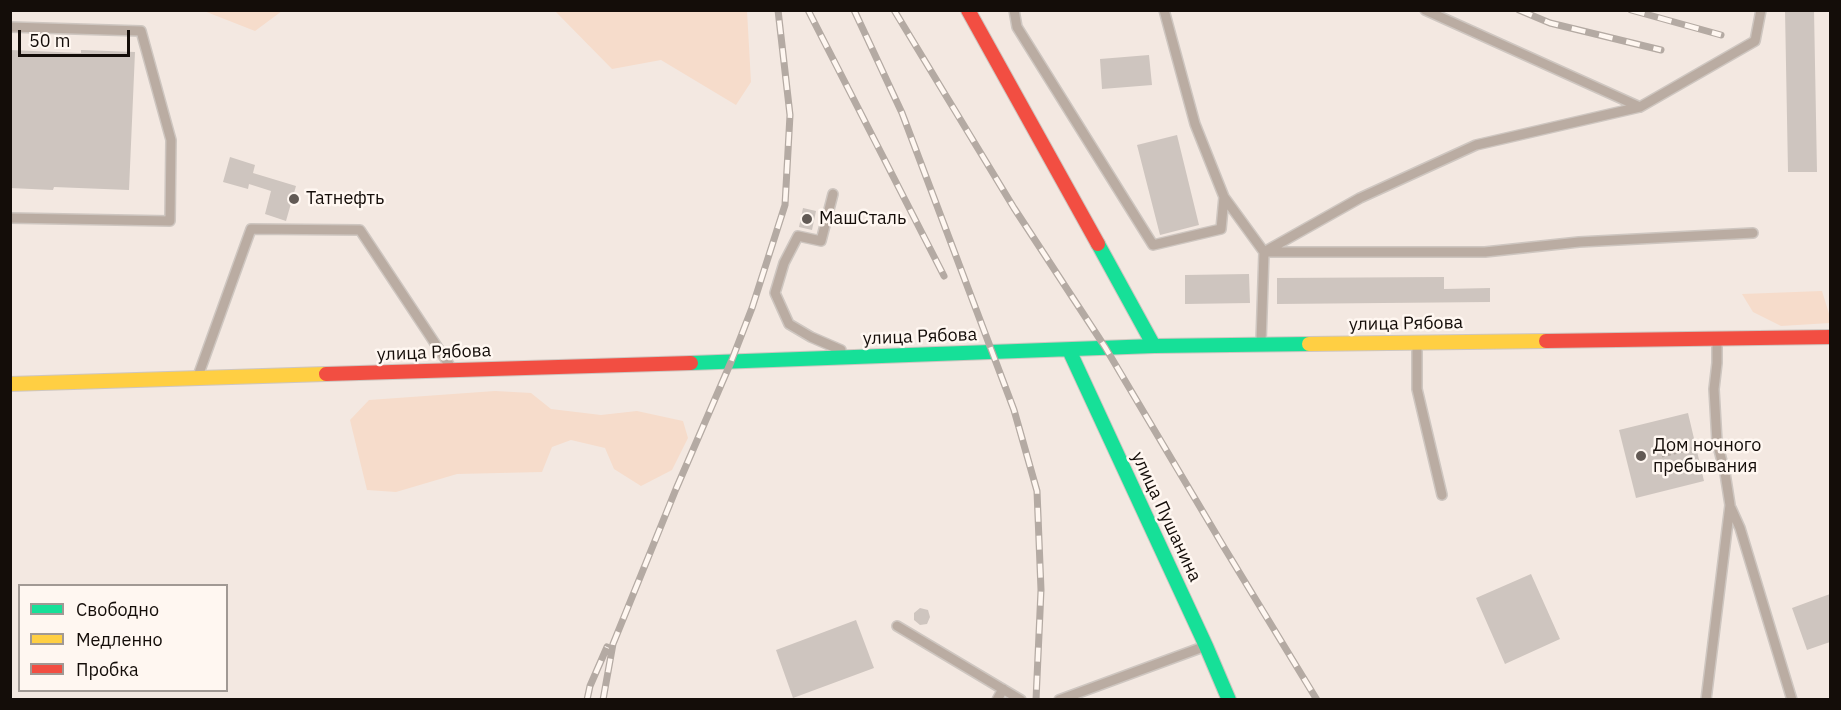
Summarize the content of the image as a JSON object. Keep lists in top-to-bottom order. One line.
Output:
{"streets":{"street":["улица Рябова","улица Пушанина"]},"crossings":[["улица Рябова","улица Пушанина"]],"places":["Татнефть","МашСталь","Дом ночного пребывания"],"legend":["Свободно","Медленно","Пробка"],"scale_bar":"50 m"}
